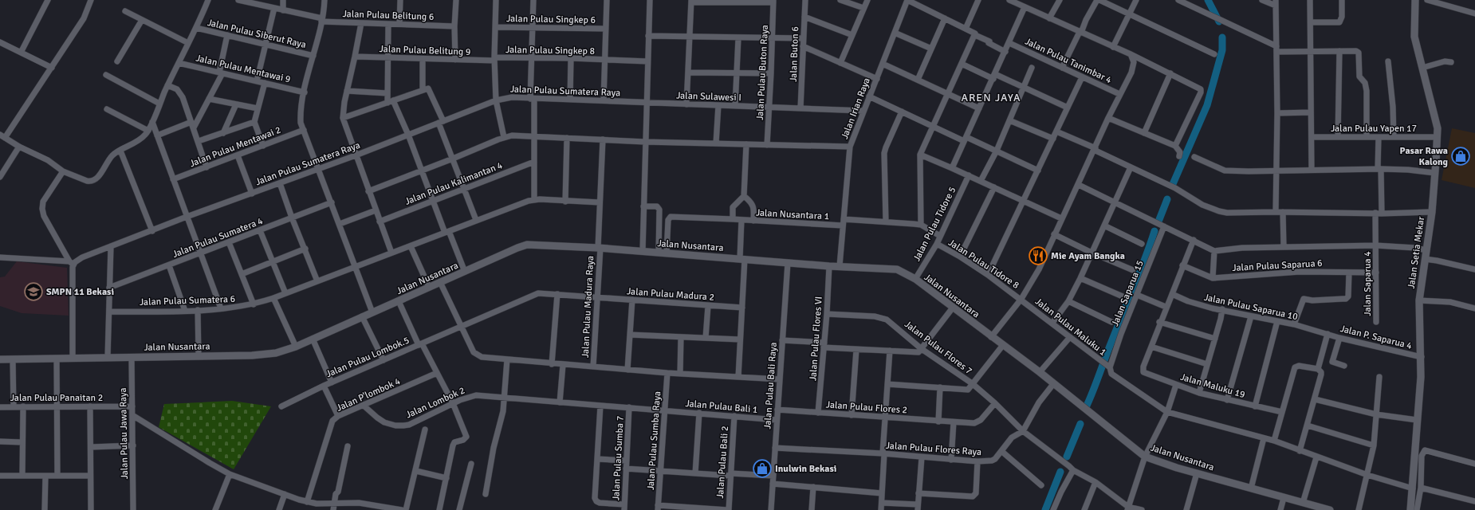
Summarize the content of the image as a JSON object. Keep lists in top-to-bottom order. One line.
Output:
{"streets":{"street":["Jalan Pulau Belitung 6","Jalan Pulau Singkep 6","Jalan Pulau Siberut Raya","Jalan Pulau Belitung 9","Jalan Pulau Singkep 8","Jalan Buton 6","Jalan Pulau Tanimbar 4","Jalan Pulau Mentawai 9","Jalan Pulau Buton Raya","Jalan Pulau Sumatera Raya","Jalan Sulawesi I","Jalan Irian Raya","Jalan Pulau Yapen 17","Jalan Pulau Mentawai 2","Jalan Pulau Kalimantan 4","Jalan Nusantara 1","Jalan Pulau Tidore 5","Jalan Pulau Sumatera 4","Jalan Nusantara","Jalan Setia Mekar","Jalan Pulau Tidore 8","Jalan Pulau Saparua 6","Jalan Saparua 4","Jalan Saparua 15","Jalan Pulau Madura 2","Jalan Pulau Sumatera 6","Jalan Pulau Madura Raya","Jalan Pulau Saparua 10","Jalan Pulau Maluku 1","Jalan P. Saparua 4","Jalan Pulau Flores VI","Jalan Pulau Flores 7","Jalan Pulau Lombok.5","Jalan Pulau Bali Raya","Jalan Maluku 19","Jalan P'lombok 4","Jalan Pulau Panaitan 2","Jalan Lombok 2","Jalan Pulau Bali 1","Jalan Pulau Flores 2","Jalan Pulau Jawa Raya","Jalan Pulau Sumba Raya","Jalan Pulau Flores Raya","Jalan Pulau Sumba 7","Jalan Pulau Bali 2"]},"crossings":[["Jalan Pulau Belitung 9","Jalan Pulau Singkep 8"],["Jalan Buton 6","Jalan Sulawesi I"],["Jalan Pulau Buton Raya","Jalan Sulawesi I"],["Jalan Pulau Sumatera Raya","Jalan Sulawesi I"],["Jalan Sulawesi I","Jalan Irian Raya"],["Jalan Irian Raya","Jalan Nusantara 1"],["Jalan Irian Raya","Jalan Nusantara"],["Jalan Irian Raya","Jalan Pulau Tidore 8"],["Jalan Pulau Yapen 17","Jalan Setia Mekar"],["Jalan Nusantara 1","Jalan Nusantara"],["Jalan Nusantara 1","Jalan Pulau Madura 2"],["Jalan Pulau Tidore 5","Jalan Nusantara"],["Jalan Pulau Tidore 5","Jalan Pulau Tidore 8"],["Jalan Nusantara","Jalan Pulau Madura Raya"],["Jalan Nusantara","Jalan Pulau Flores VI"],["Jalan Nusantara","Jalan Pulau Bali Raya"],["Jalan Nusantara","Jalan Pulau Jawa Raya"],["Jalan Nusantara","Jalan Pulau Flores Raya"],["Jalan Setia Mekar","Jalan Pulau Maluku 1"],["Jalan Setia Mekar","Jalan P. Saparua 4"],["Jalan Pulau Tidore 8","Jalan Pulau Maluku 1"],["Jalan Pulau Saparua 6","Jalan Saparua 4"],["Jalan Saparua 15","Jalan Pulau Maluku 1"],["Jalan Pulau Madura 2","Jalan Pulau Madura Raya"],["Jalan Pulau Madura 2","Jalan Pulau Lombok.5"],["Jalan Pulau Saparua 10","Jalan P. Saparua 4"],["Jalan Pulau Flores VI","Jalan Pulau Flores 7"],["Jalan Pulau Flores VI","Jalan Pulau Flores 2"],["Jalan Pulau Flores 7","Jalan Pulau Flores 2"],["Jalan Pulau Flores 7","Jalan Pulau Flores Raya"],["Jalan Pulau Bali Raya","Jalan Pulau Bali 1"],["Jalan Pulau Bali Raya","Jalan Pulau Flores 2"],["Jalan Pulau Bali Raya","Jalan Pulau Flores Raya"],["Jalan P'lombok 4","Jalan Lombok 2"],["Jalan Pulau Panaitan 2","Jalan Pulau Jawa Raya"],["Jalan Lombok 2","Jalan Pulau Bali 1"],["Jalan Pulau Bali 1","Jalan Pulau Sumba Raya"],["Jalan Pulau Bali 1","Jalan Pulau Sumba 7"],["Jalan Pulau Bali 1","Jalan Pulau Bali 2"]],"districts":["AREN JAYA"],"places":{"shop":["Pasar Rawa Kalong","Inulwin Bekasi"],"restaurant":["Mie Ayam Bangka"],"school or university":["SMPN 11 Bekasi"]}}
